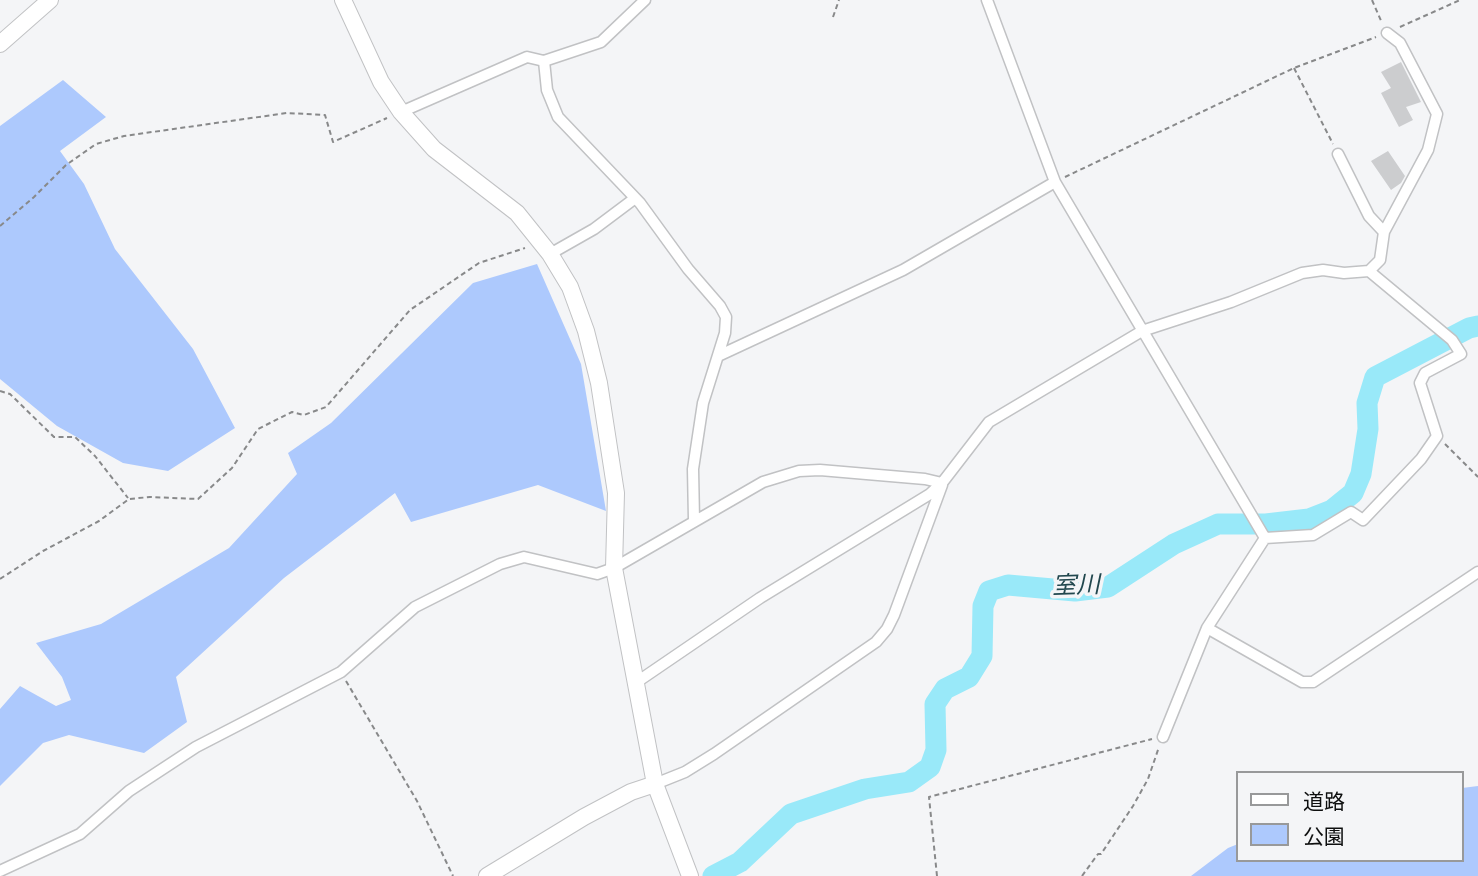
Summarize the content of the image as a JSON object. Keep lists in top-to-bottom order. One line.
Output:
{"water":["室川"],"legend":["道路","公園"]}
